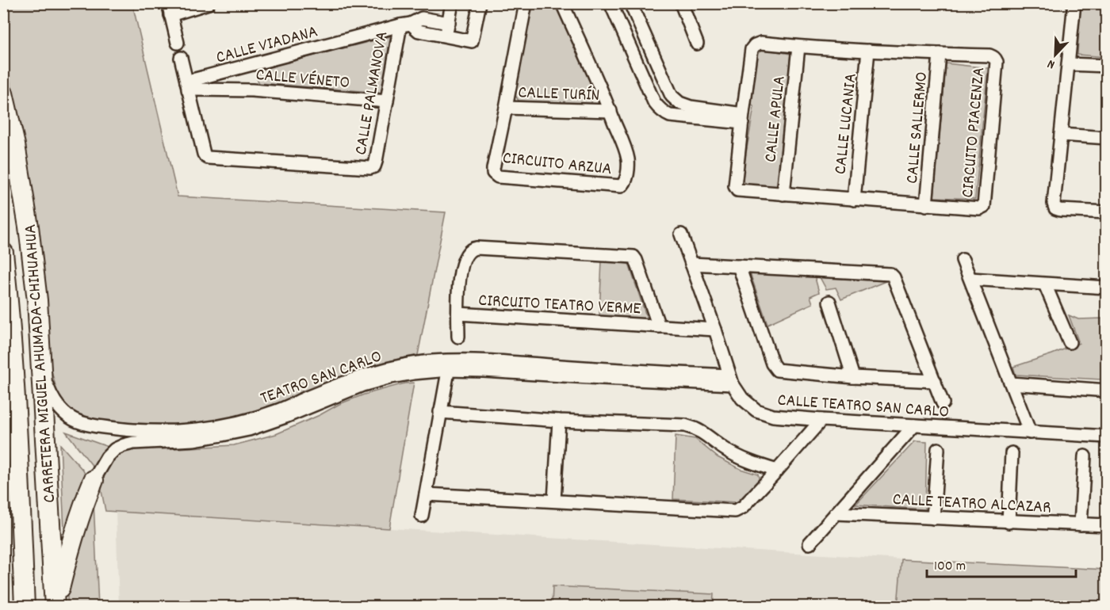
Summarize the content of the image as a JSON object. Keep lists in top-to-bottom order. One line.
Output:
{"streets":{"main road":["CARRETERA MIGUEL AHUMADA-CHIHUAHUA"],"street":["CALLE VIADANA","CALLE VÉNETO","CALLE TURÍN","CALLE PALMANOVA","CALLE APULA","CALLE LUCANIA","CALLE SALLERMO","CIRCUITO PIACENZA","CIRCUITO ARZUA","CIRCUITO TEATRO VERME","TEATRO SAN CARLO","CALLE TEATRO SAN CARLO","CALLE TEATRO ALCAZAR"]},"crossings":[["CALLE VIADANA","CALLE VÉNETO"],["CALLE VIADANA","CALLE PALMANOVA"],["CALLE VÉNETO","CALLE PALMANOVA"],["CALLE TURÍN","CIRCUITO ARZUA"],["CALLE APULA","CIRCUITO PIACENZA"],["CALLE LUCANIA","CIRCUITO PIACENZA"],["CALLE SALLERMO","CIRCUITO PIACENZA"],["CIRCUITO TEATRO VERME","CALLE TEATRO SAN CARLO"],["CARRETERA MIGUEL AHUMADA-CHIHUAHUA","TEATRO SAN CARLO"],["TEATRO SAN CARLO","CALLE TEATRO SAN CARLO"]],"scale_bar":"100 m","north":"bottom left"}
